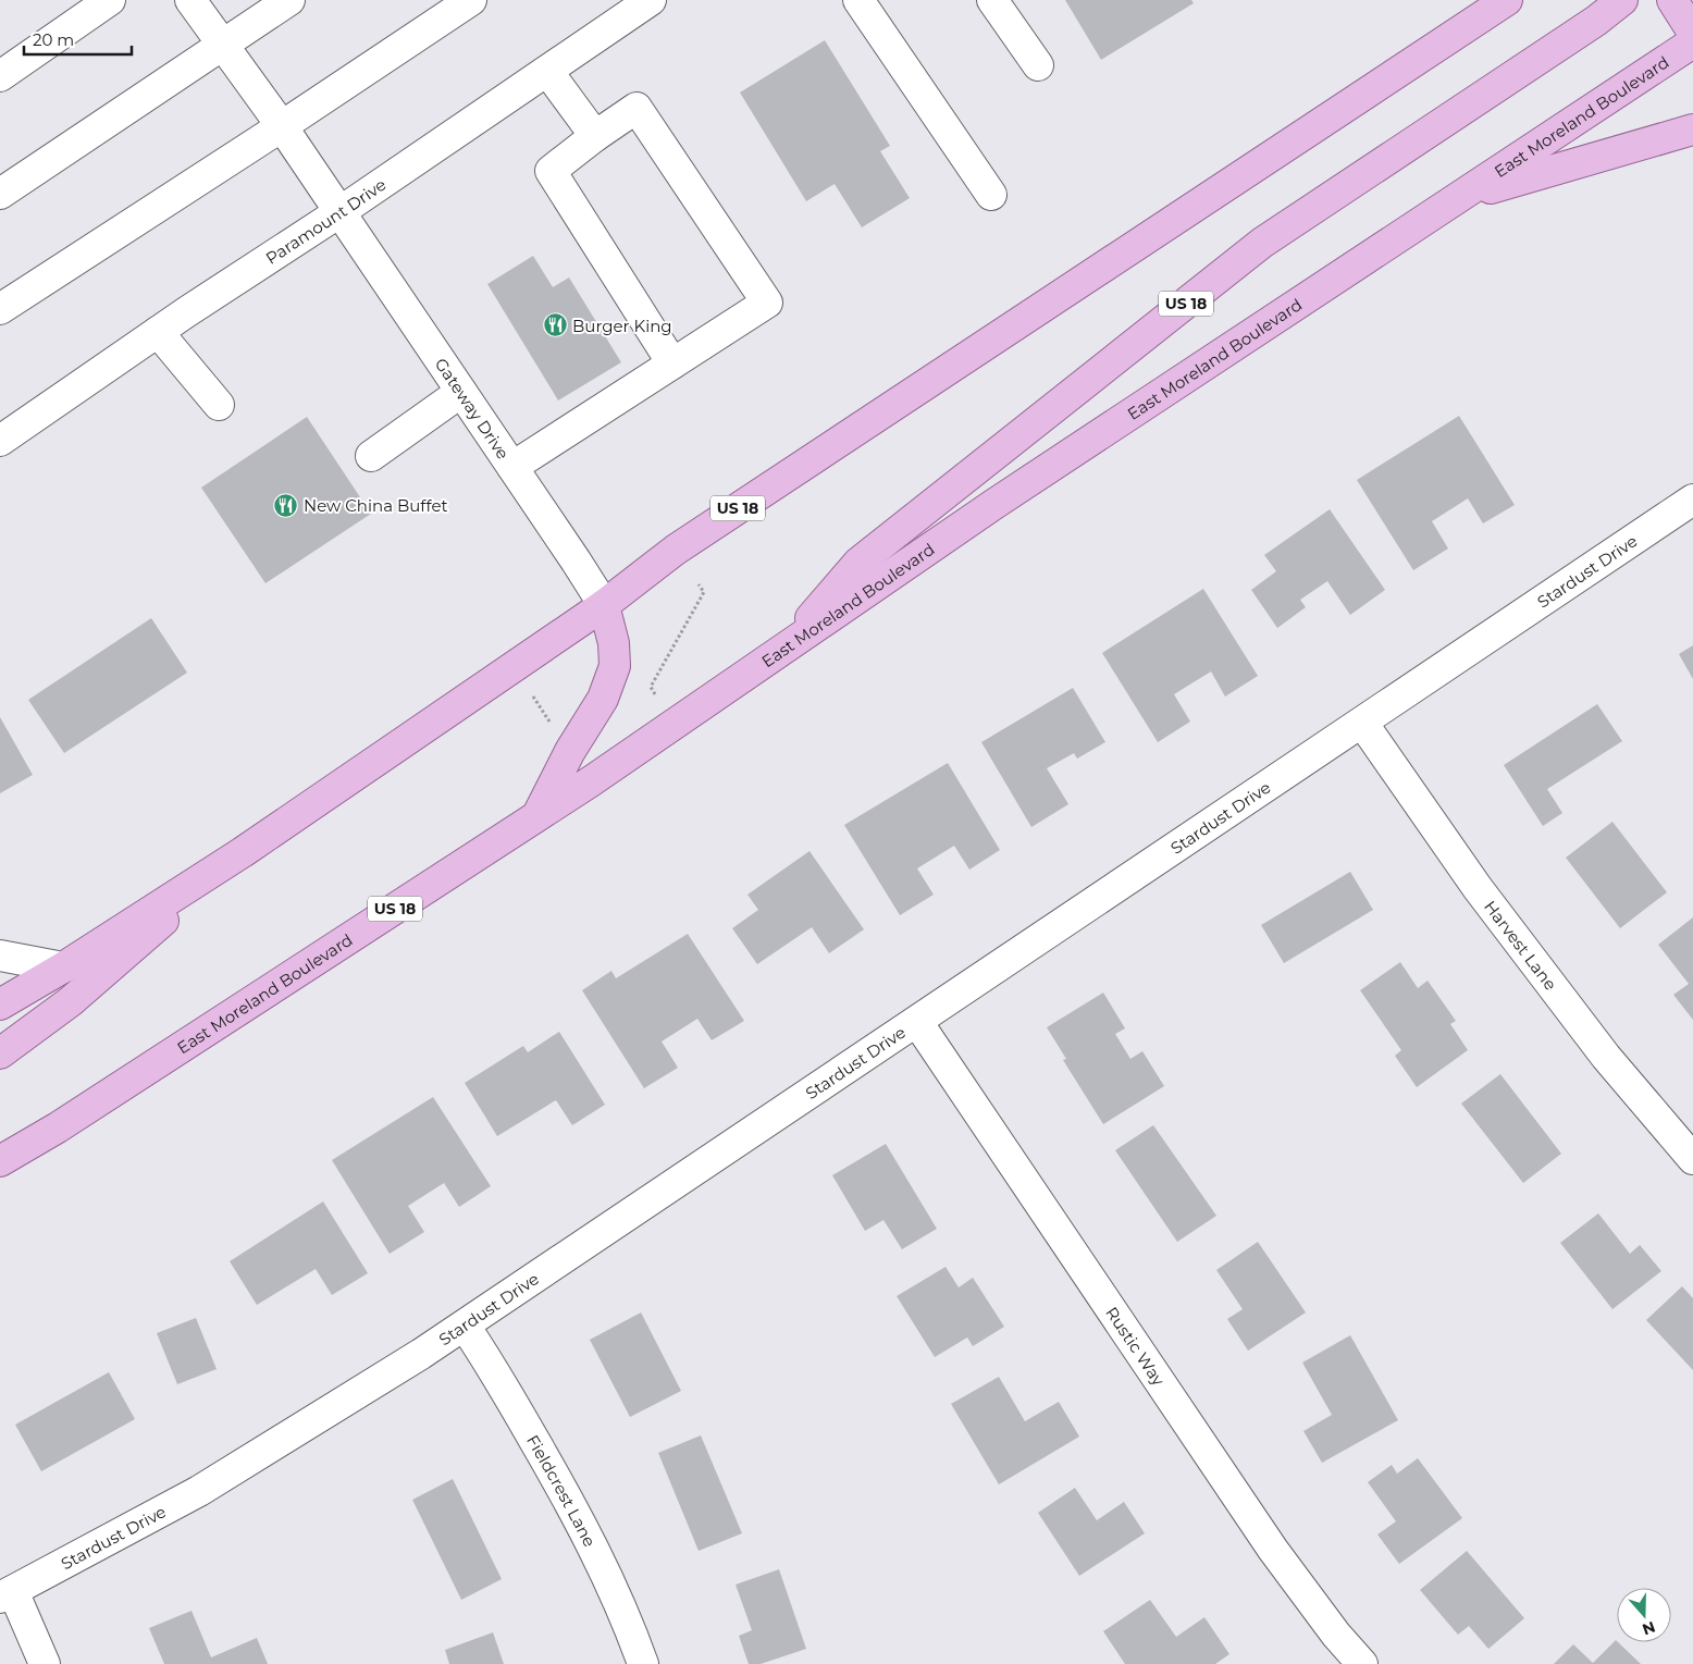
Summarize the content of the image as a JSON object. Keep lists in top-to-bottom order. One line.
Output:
{"streets":{"main road":["East Moreland Boulevard","US 18"],"street":["Paramount Drive","Gateway Drive","Stardust Drive","Harvest Lane","Rustic Way","Fieldcrest Lane"]},"crossings":[["East Moreland Boulevard","US 18"],["Paramount Drive","Gateway Drive"],["US 18","Gateway Drive"],["Stardust Drive","Harvest Lane"],["Stardust Drive","Rustic Way"],["Stardust Drive","Fieldcrest Lane"]],"places":{"restaurant":["Burger King","New China Buffet"]},"scale_bar":"20 m","north":"bottom"}
